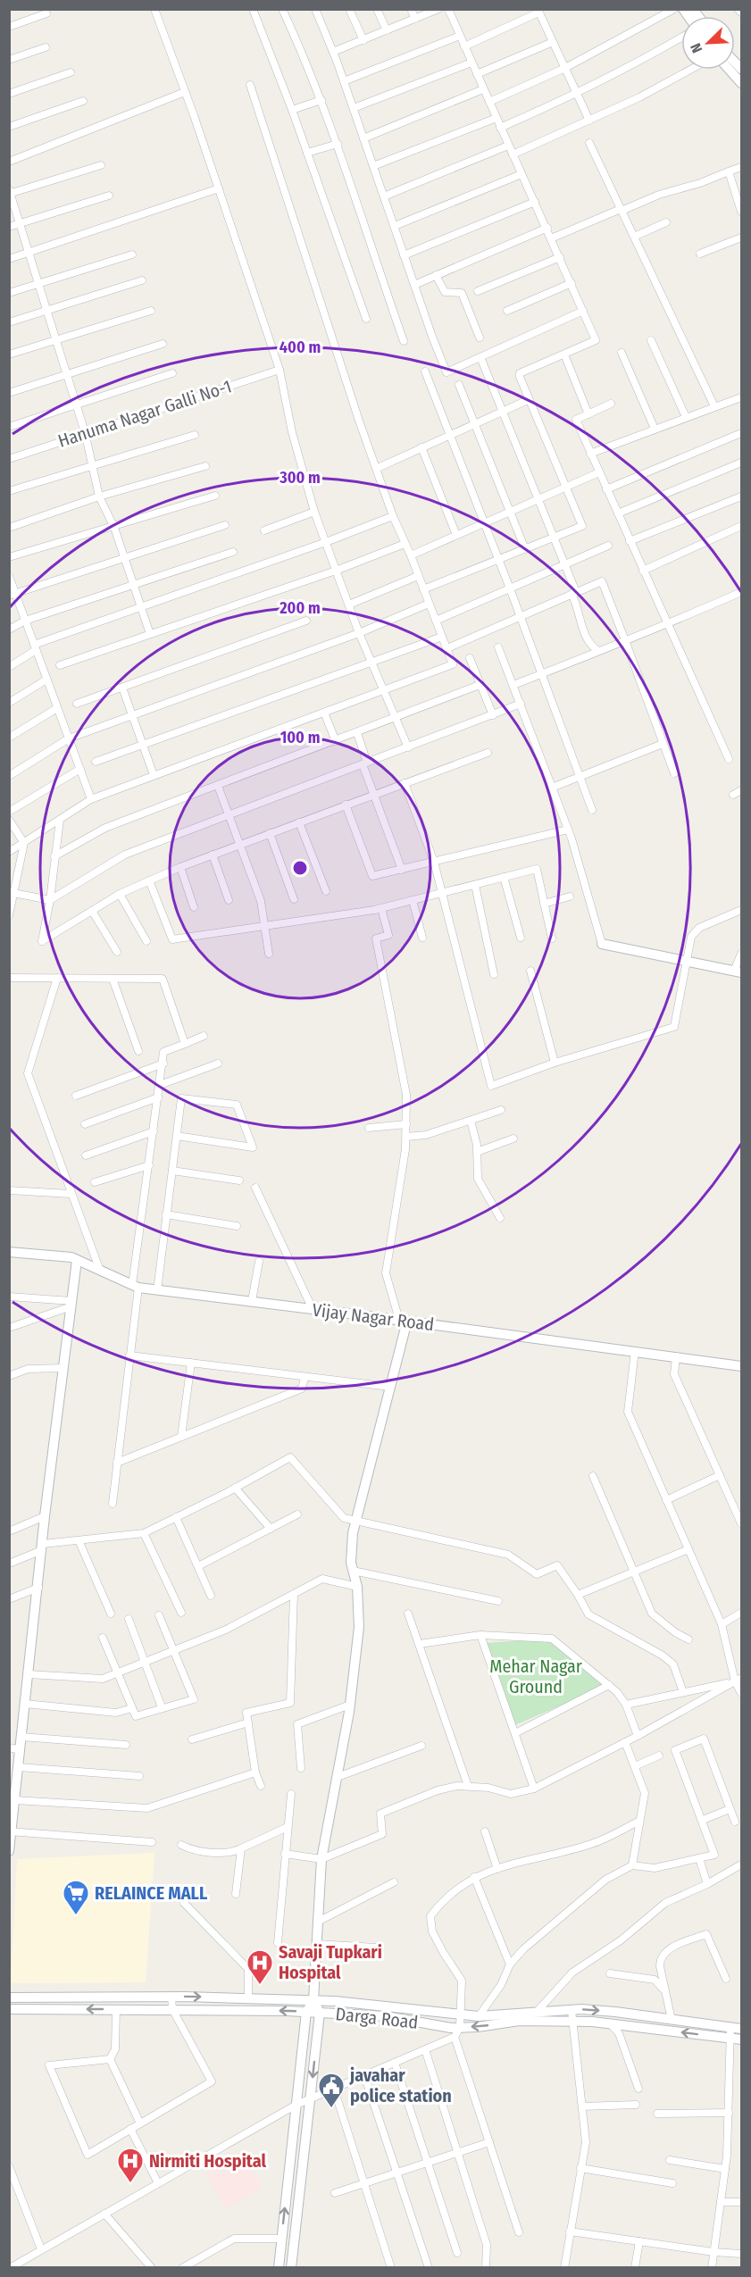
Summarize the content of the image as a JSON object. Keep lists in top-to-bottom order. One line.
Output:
{"streets":{"street":["Hanuma Nagar Galli No-1","Vijay Nagar Road","Darga Road"]},"parks":["Mehar Nagar Ground"],"places":{"supermarket":["RELAINCE MALL"],"hospital":["Savaji Tupkari Hospital","Nirmiti Hospital"],"public building":["javahar police station"]},"north":"bottom left","rings":["400 m","300 m","200 m","100 m"]}
